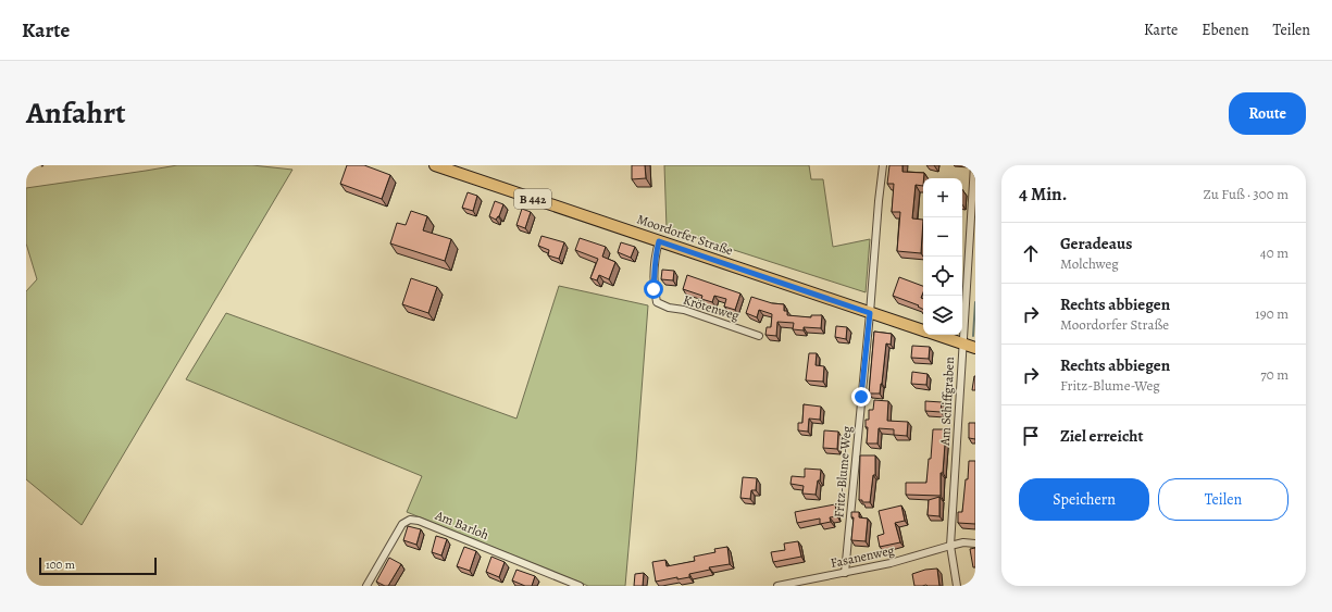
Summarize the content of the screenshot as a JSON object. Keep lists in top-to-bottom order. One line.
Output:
{"streets":{"main road":["B 442","Moordorfer Straße"],"street":["Krötenweg","Am Schiffgraben","Fritz-Blume-Weg","Am Barloh","Fasanenweg"]},"crossings":[["Moordorfer Straße","Krötenweg"],["Moordorfer Straße","Am Schiffgraben"],["Moordorfer Straße","Fritz-Blume-Weg"],["Am Schiffgraben","Fasanenweg"],["Fritz-Blume-Weg","Fasanenweg"]],"scale_bar":"100 m","page":{"header":"Karte","nav":["Karte","Ebenen","Teilen"],"title":"Anfahrt","buttons":["Route",["Speichern","Teilen"]],"heading":["4 Min.","Zu Fuß · 300 m"],"map_buttons":["+","−"],"list":[["Geradeaus","Molchweg","40 m"],["Rechts abbiegen","Moordorfer Straße","190 m"],["Rechts abbiegen","Fritz-Blume-Weg","70 m"],"Ziel erreicht"],"scale":"100 m"}}
